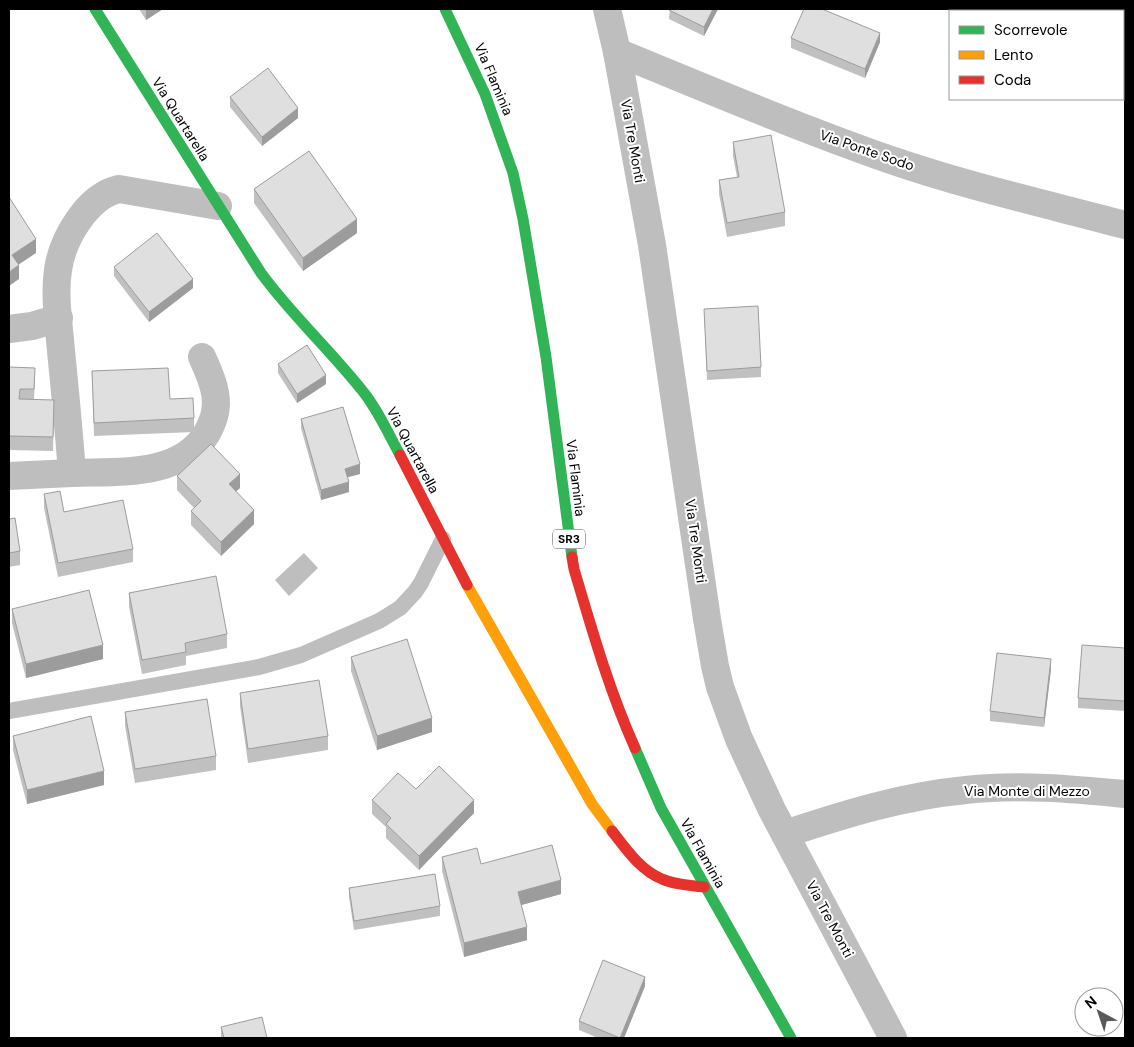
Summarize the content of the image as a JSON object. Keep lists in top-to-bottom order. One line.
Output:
{"streets":{"main road":["Via Flaminia","Via Quartarella","SR3"],"street":["Via Tre Monti","Via Ponte Sodo","Via Monte di Mezzo"]},"crossings":[["Via Flaminia","Via Quartarella"],["Via Tre Monti","Via Ponte Sodo"],["Via Tre Monti","Via Monte di Mezzo"]],"legend":["Scorrevole","Lento","Coda"],"north":"top left"}
